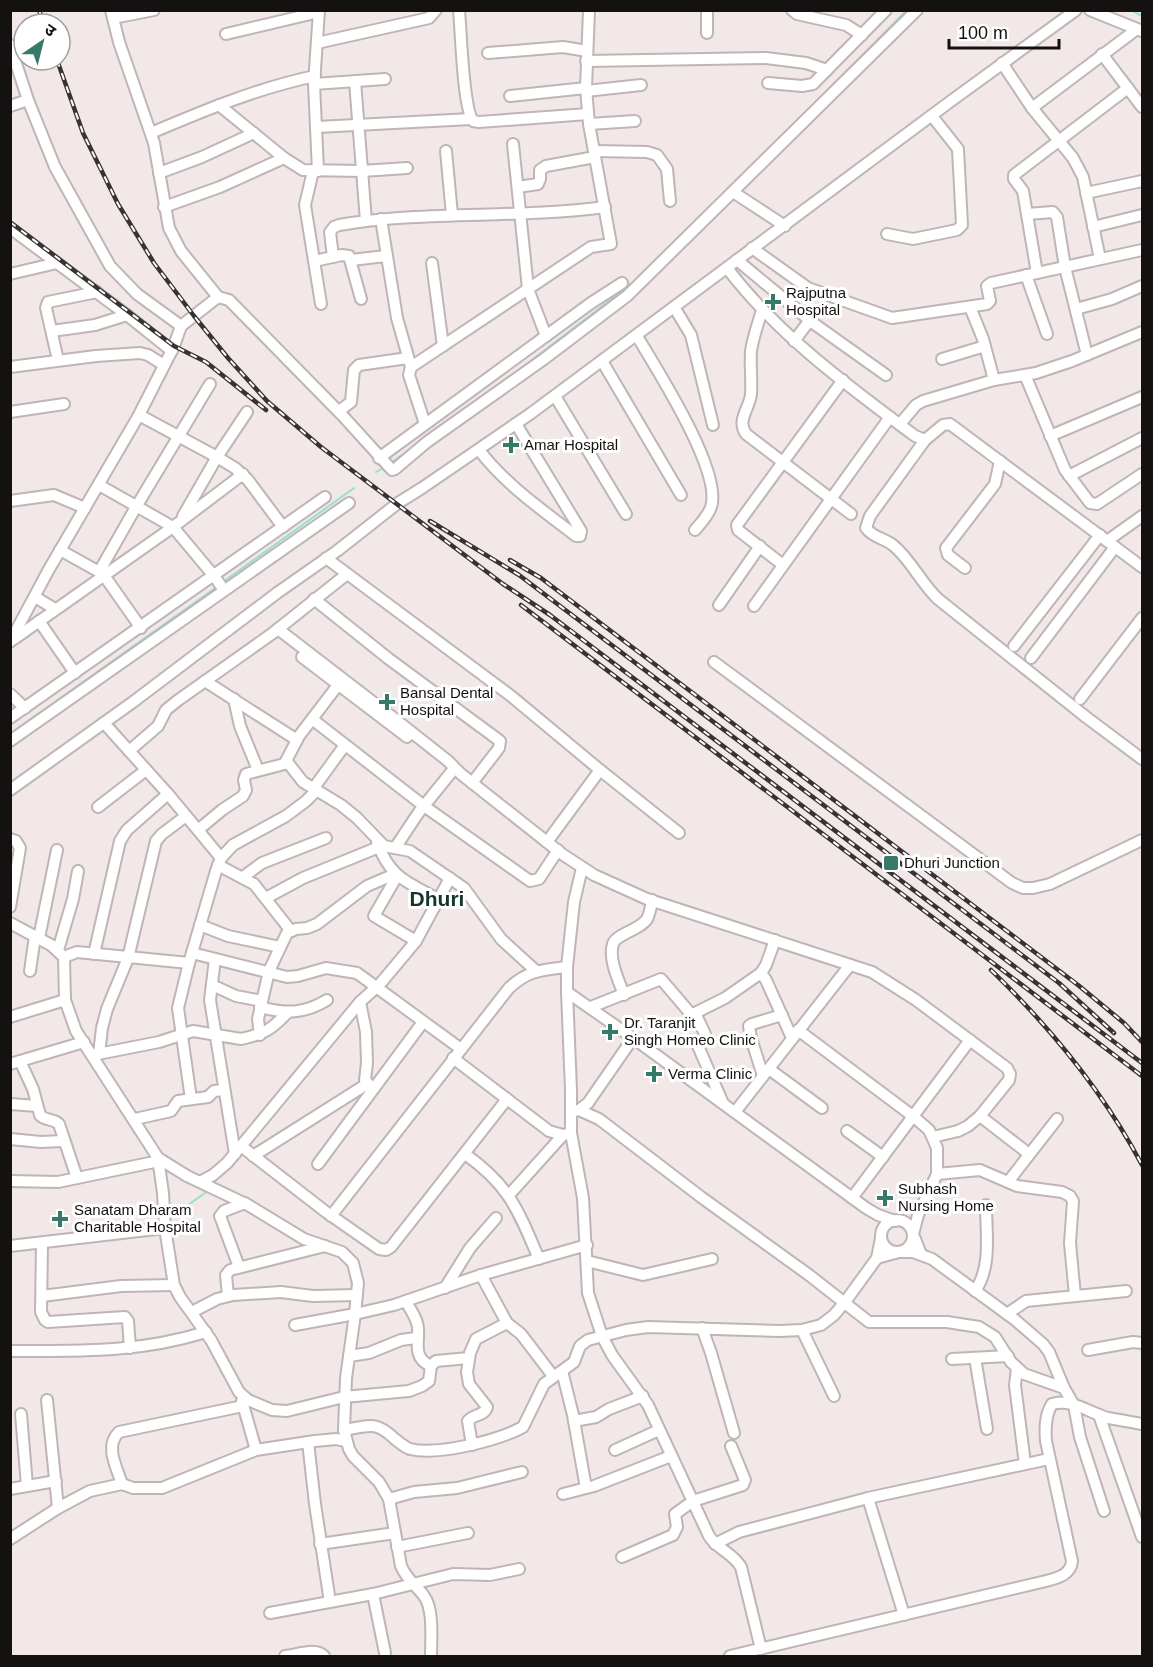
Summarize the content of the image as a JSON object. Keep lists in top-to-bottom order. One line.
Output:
{"districts":["Dhuri"],"places":{"health":["Rajputna Hospital","Amar Hospital","Bansal Dental Hospital","Dr. Taranjit Singh Homeo Clinic","Verma Clinic","Subhash Nursing Home","Sanatam Dharam Charitable Hospital"],"transit":["Dhuri Junction"]},"scale_bar":"100 m","north":"top right"}
